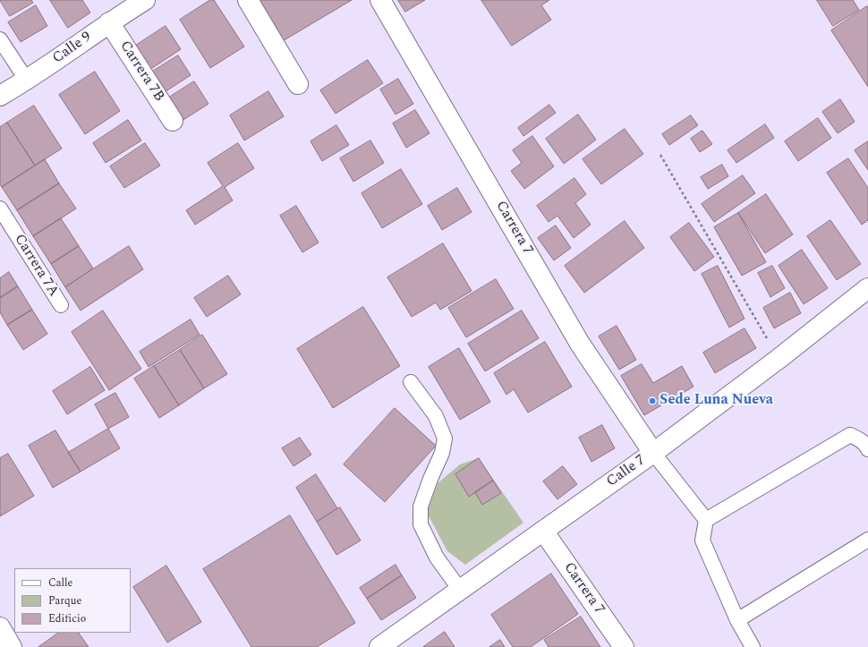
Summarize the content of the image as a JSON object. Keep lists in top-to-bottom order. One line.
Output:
{"streets":{"street":["Calle 9","Carrera 7B","Carrera 7","Calle 7"],"lane":["Carrera 7A"]},"crossings":[["Calle 9","Carrera 7B"],["Carrera 7","Calle 7"]],"places":["Sede Luna Nueva"],"legend":["Calle","Parque","Edificio"]}
